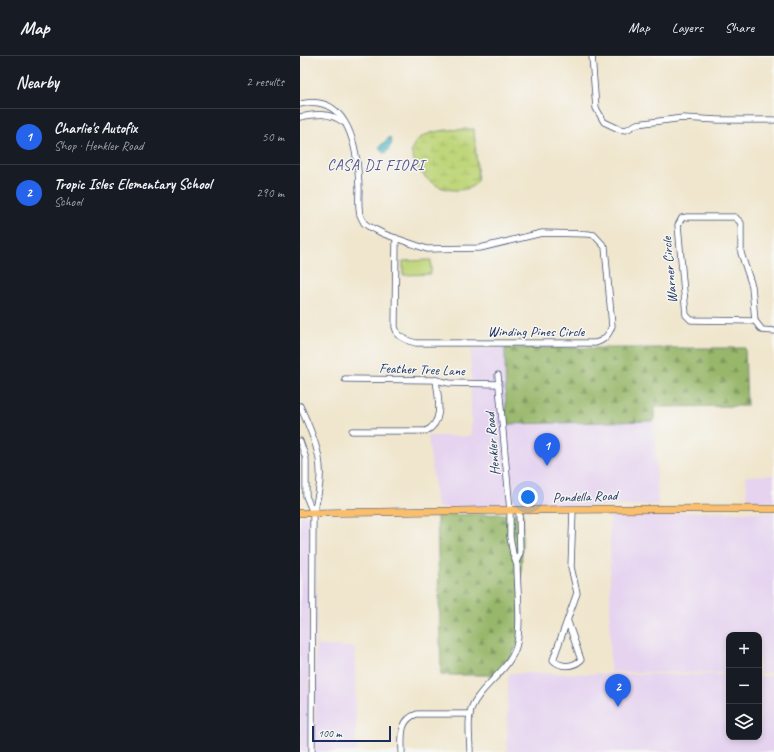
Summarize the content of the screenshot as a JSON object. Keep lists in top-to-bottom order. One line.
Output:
{"streets":{"main road":["Pondella Road"],"street":["Warner Circle","Winding Pines Circle","Feather Tree Lane","Henkler Road"]},"crossings":[["Feather Tree Lane","Henkler Road"],["Henkler Road","Pondella Road"]],"districts":["CASA DI FIORI"],"scale_bar":"100 m","page":{"header":"Map","nav":["Map","Layers","Share"],"heading":["Nearby","2 results"],"list":[{"mark":"1","name":"Charlie's Autofix","note":"Shop · Henkler Road","value":"50 m"},{"mark":"2","name":"Tropic Isles Elementary School","note":"School","value":"290 m"}],"pins":["1","2"],"map_buttons":["+","−"],"scale":"100 m"}}
